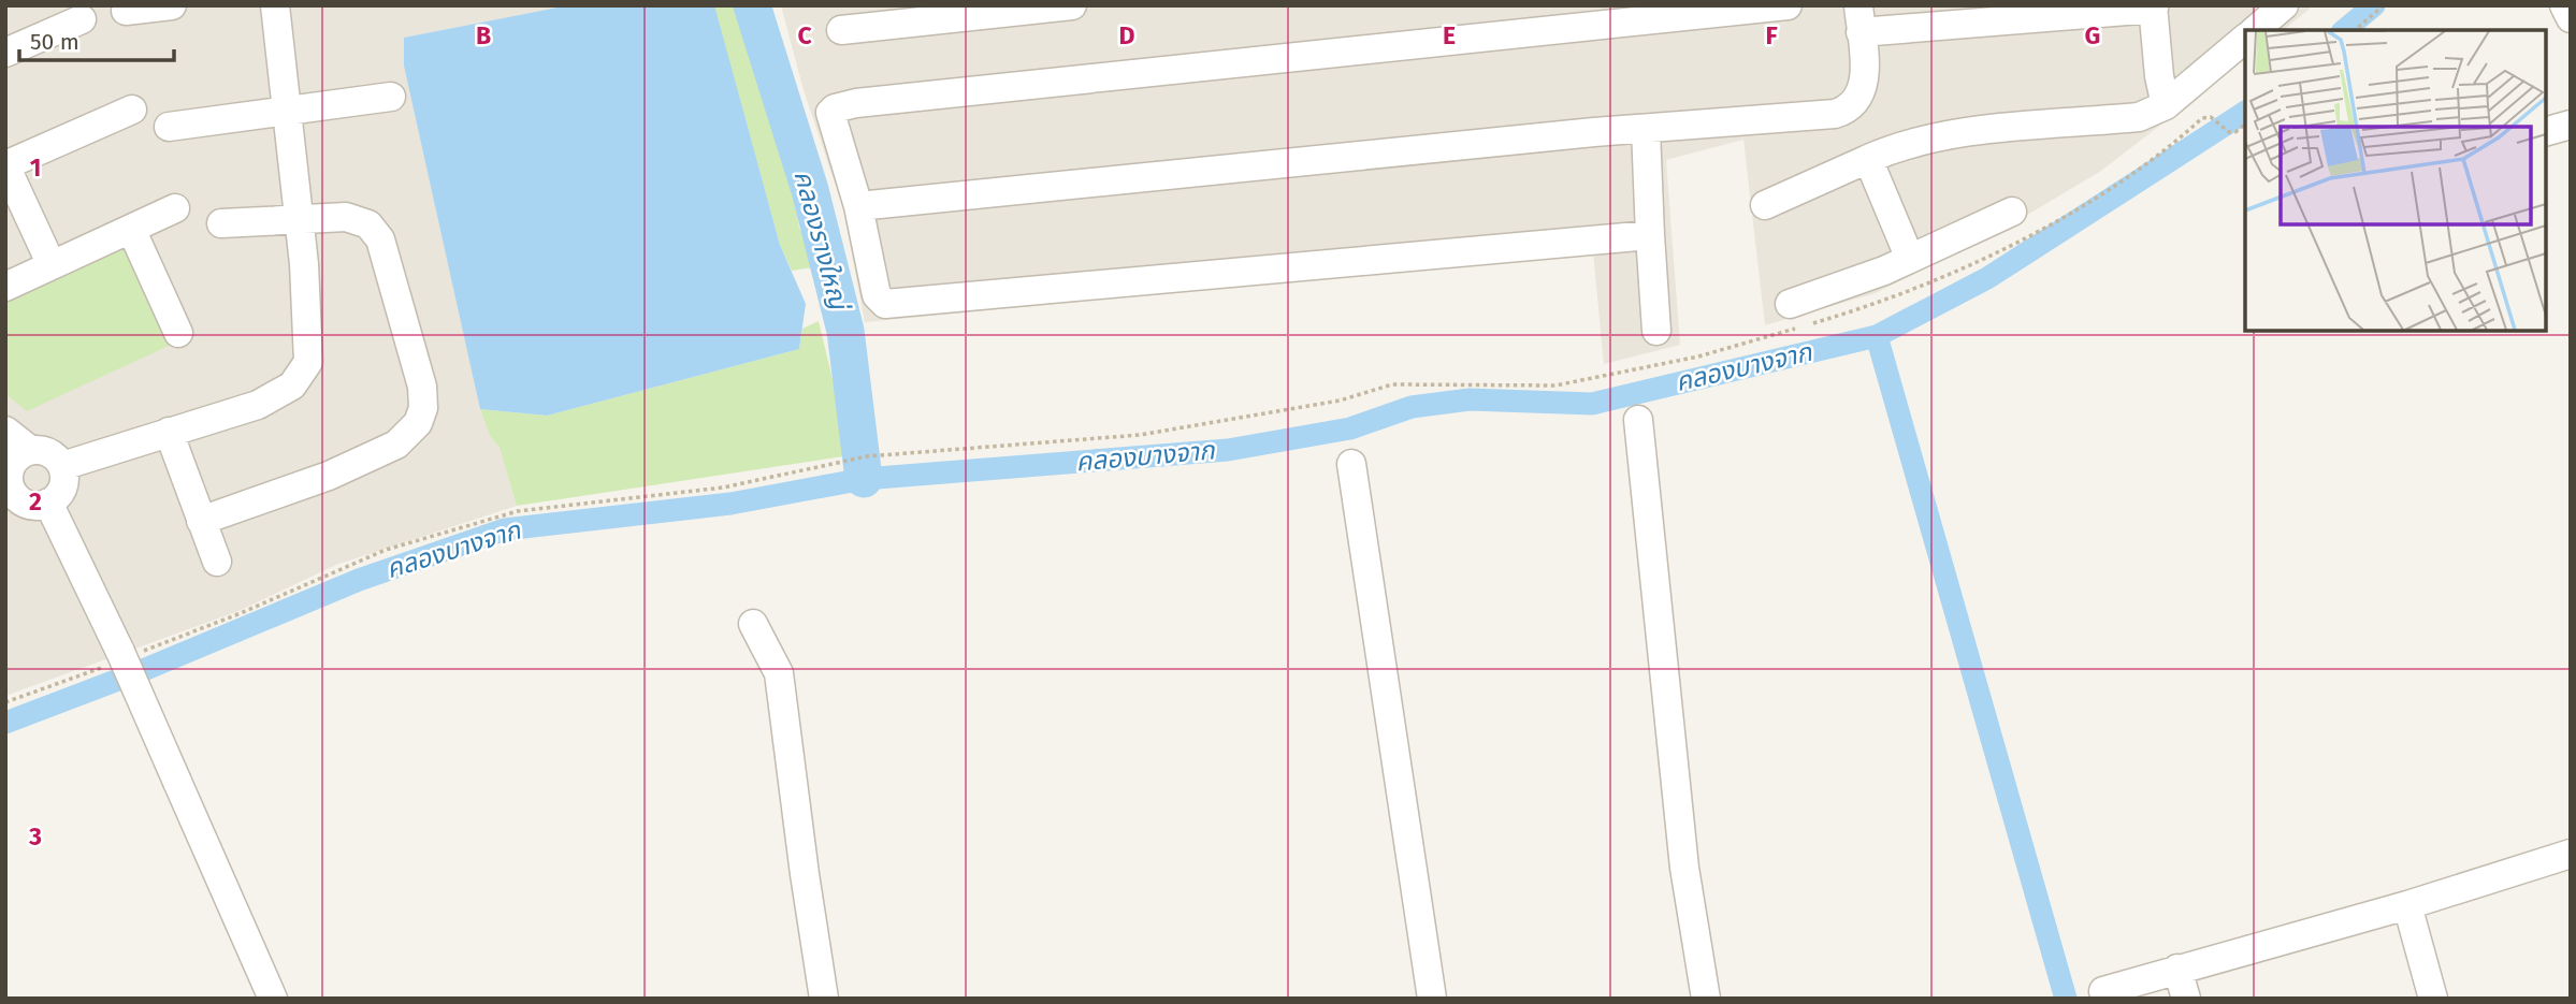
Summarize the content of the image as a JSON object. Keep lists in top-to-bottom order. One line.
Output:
{"water":["คลองรางใหญ่","คลองบางจาก"],"scale_bar":"50 m","grid":{"columns":["B","C","D","E","F","G"],"rows":["1","2","3"]}}
